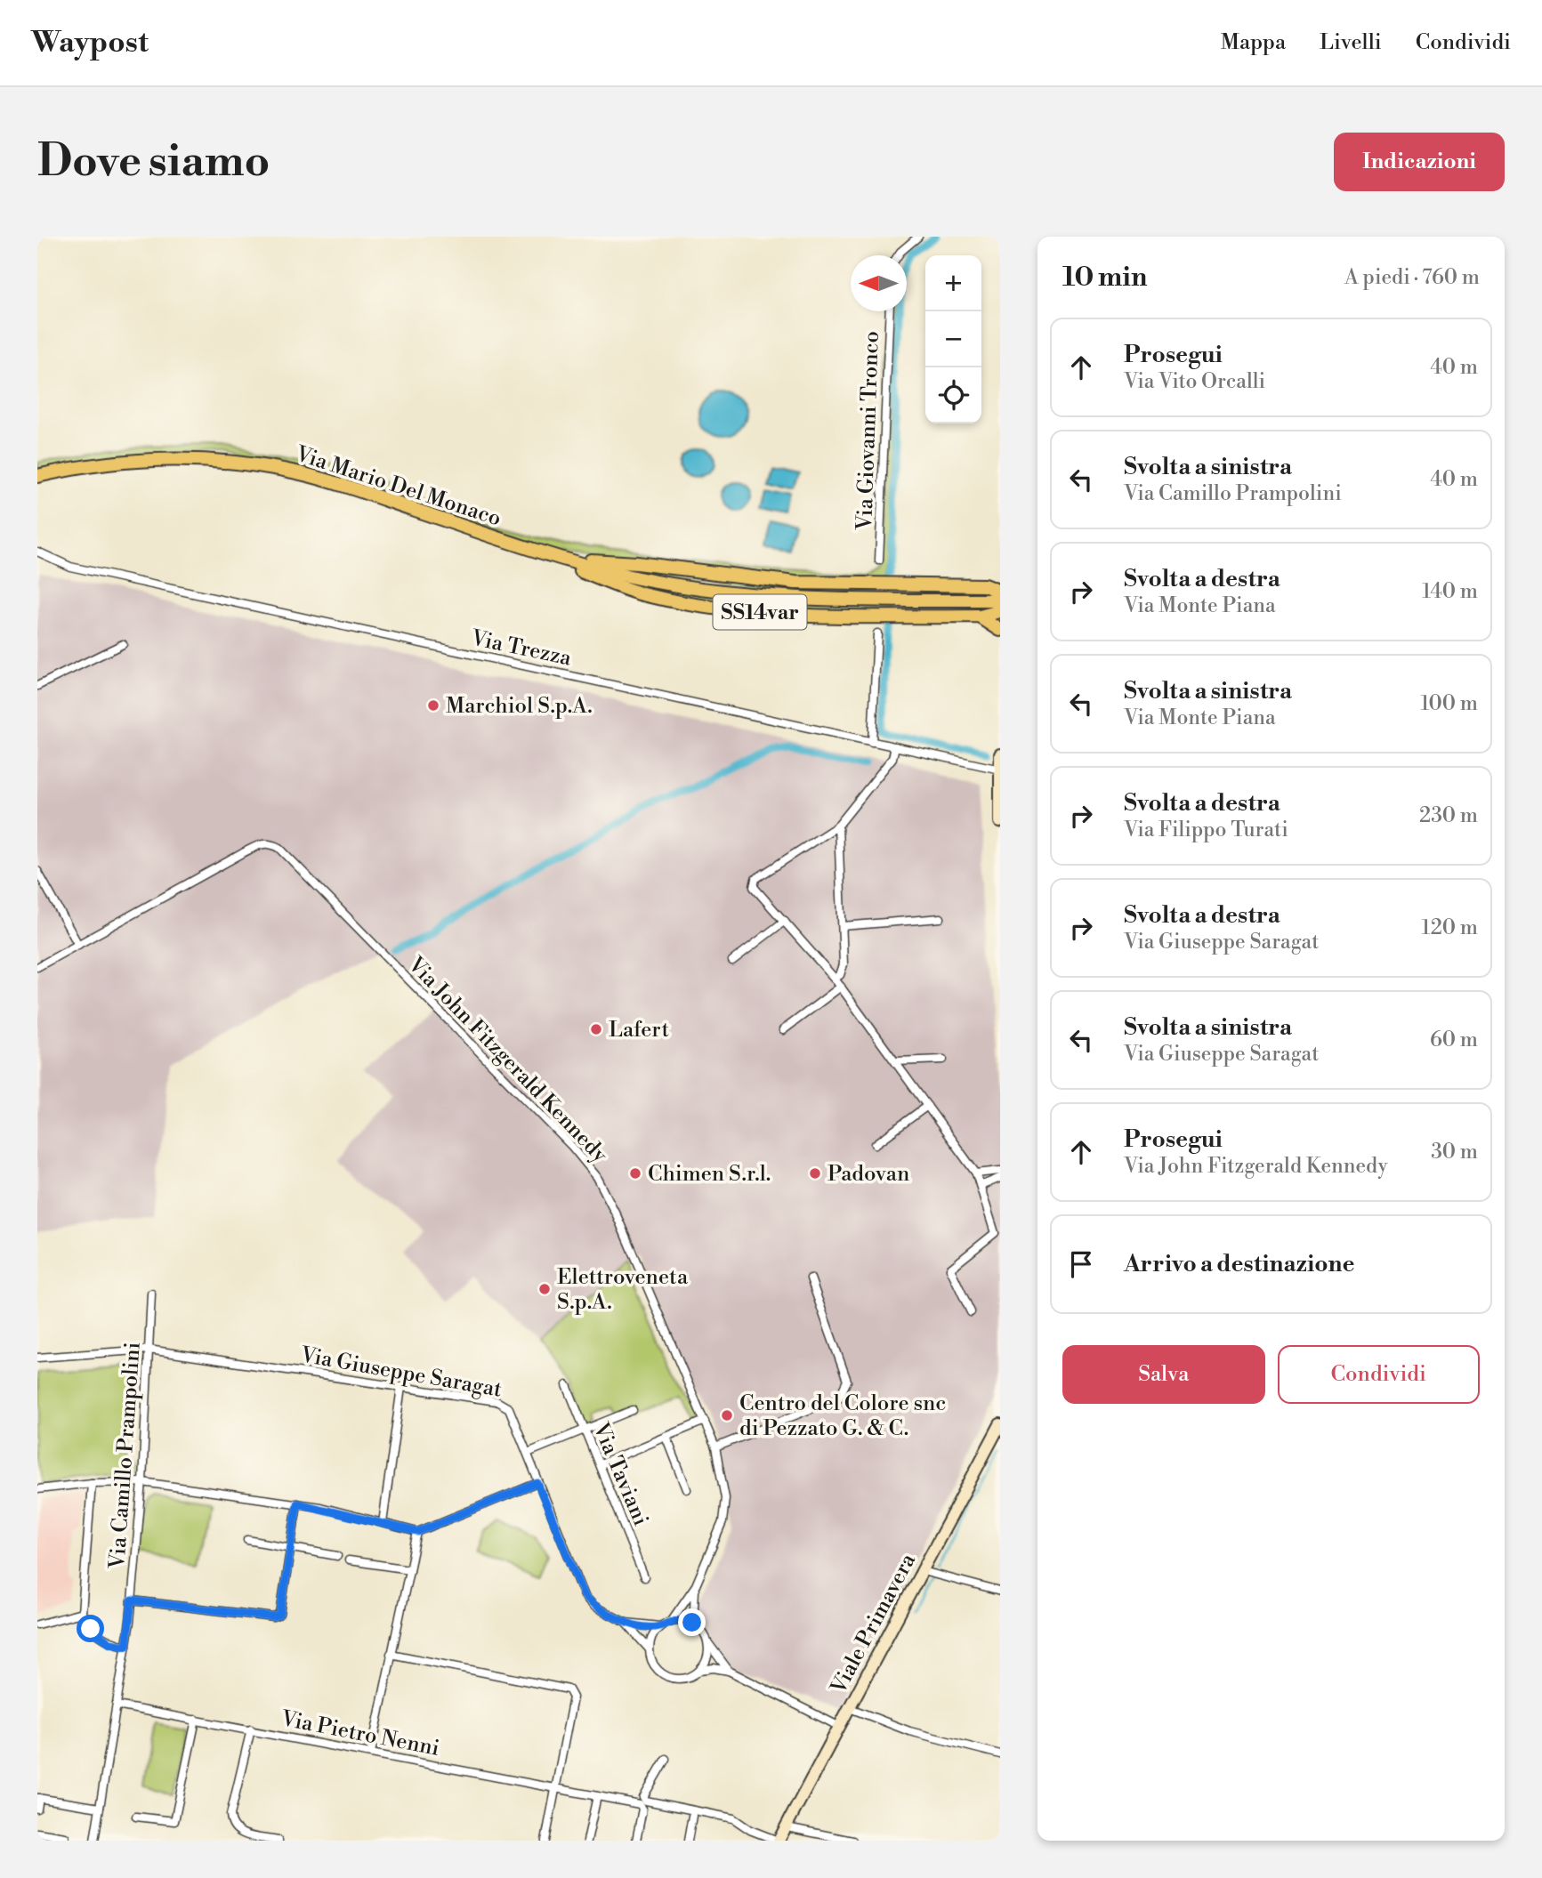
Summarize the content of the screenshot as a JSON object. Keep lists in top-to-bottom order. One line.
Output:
{"streets":{"highway":["Via Mario Del Monaco","SS14var"],"main road":["Viale Primavera"],"street":["Via Giovanni Tronco","Via Trezza","Via John Fitzgerald Kennedy","Via Giuseppe Saragat","Via Camillo Prampolini","Via Taviani","Via Pietro Nenni"]},"crossings":[["Via Mario Del Monaco","SS14var"],["Via John Fitzgerald Kennedy","Via Giuseppe Saragat"],["Via Giuseppe Saragat","Via Camillo Prampolini"],["Via Camillo Prampolini","Via Pietro Nenni"]],"places":["Marchiol S.p.A.","Lafert","Chimen S.r.l.","Padovan","Elettroveneta S.p.A.","Centro del Colore snc di Pezzato G. & C."],"north":"left","page":{"header":"Waypost","nav":["Mappa","Livelli","Condividi"],"buttons":["Indicazioni",["Salva","Condividi"]],"title":"Dove siamo","heading":["10 min","A piedi · 760 m"],"map_buttons":["+","−"],"list":[["Prosegui","Via Vito Orcalli","40 m"],["Svolta a sinistra","Via Camillo Prampolini","40 m"],["Svolta a destra","Via Monte Piana","140 m"],["Svolta a sinistra","Via Monte Piana","100 m"],["Svolta a destra","Via Filippo Turati","230 m"],["Svolta a destra","Via Giuseppe Saragat","120 m"],["Svolta a sinistra","Via Giuseppe Saragat","60 m"],["Prosegui","Via John Fitzgerald Kennedy","30 m"],"Arrivo a destinazione"]}}
